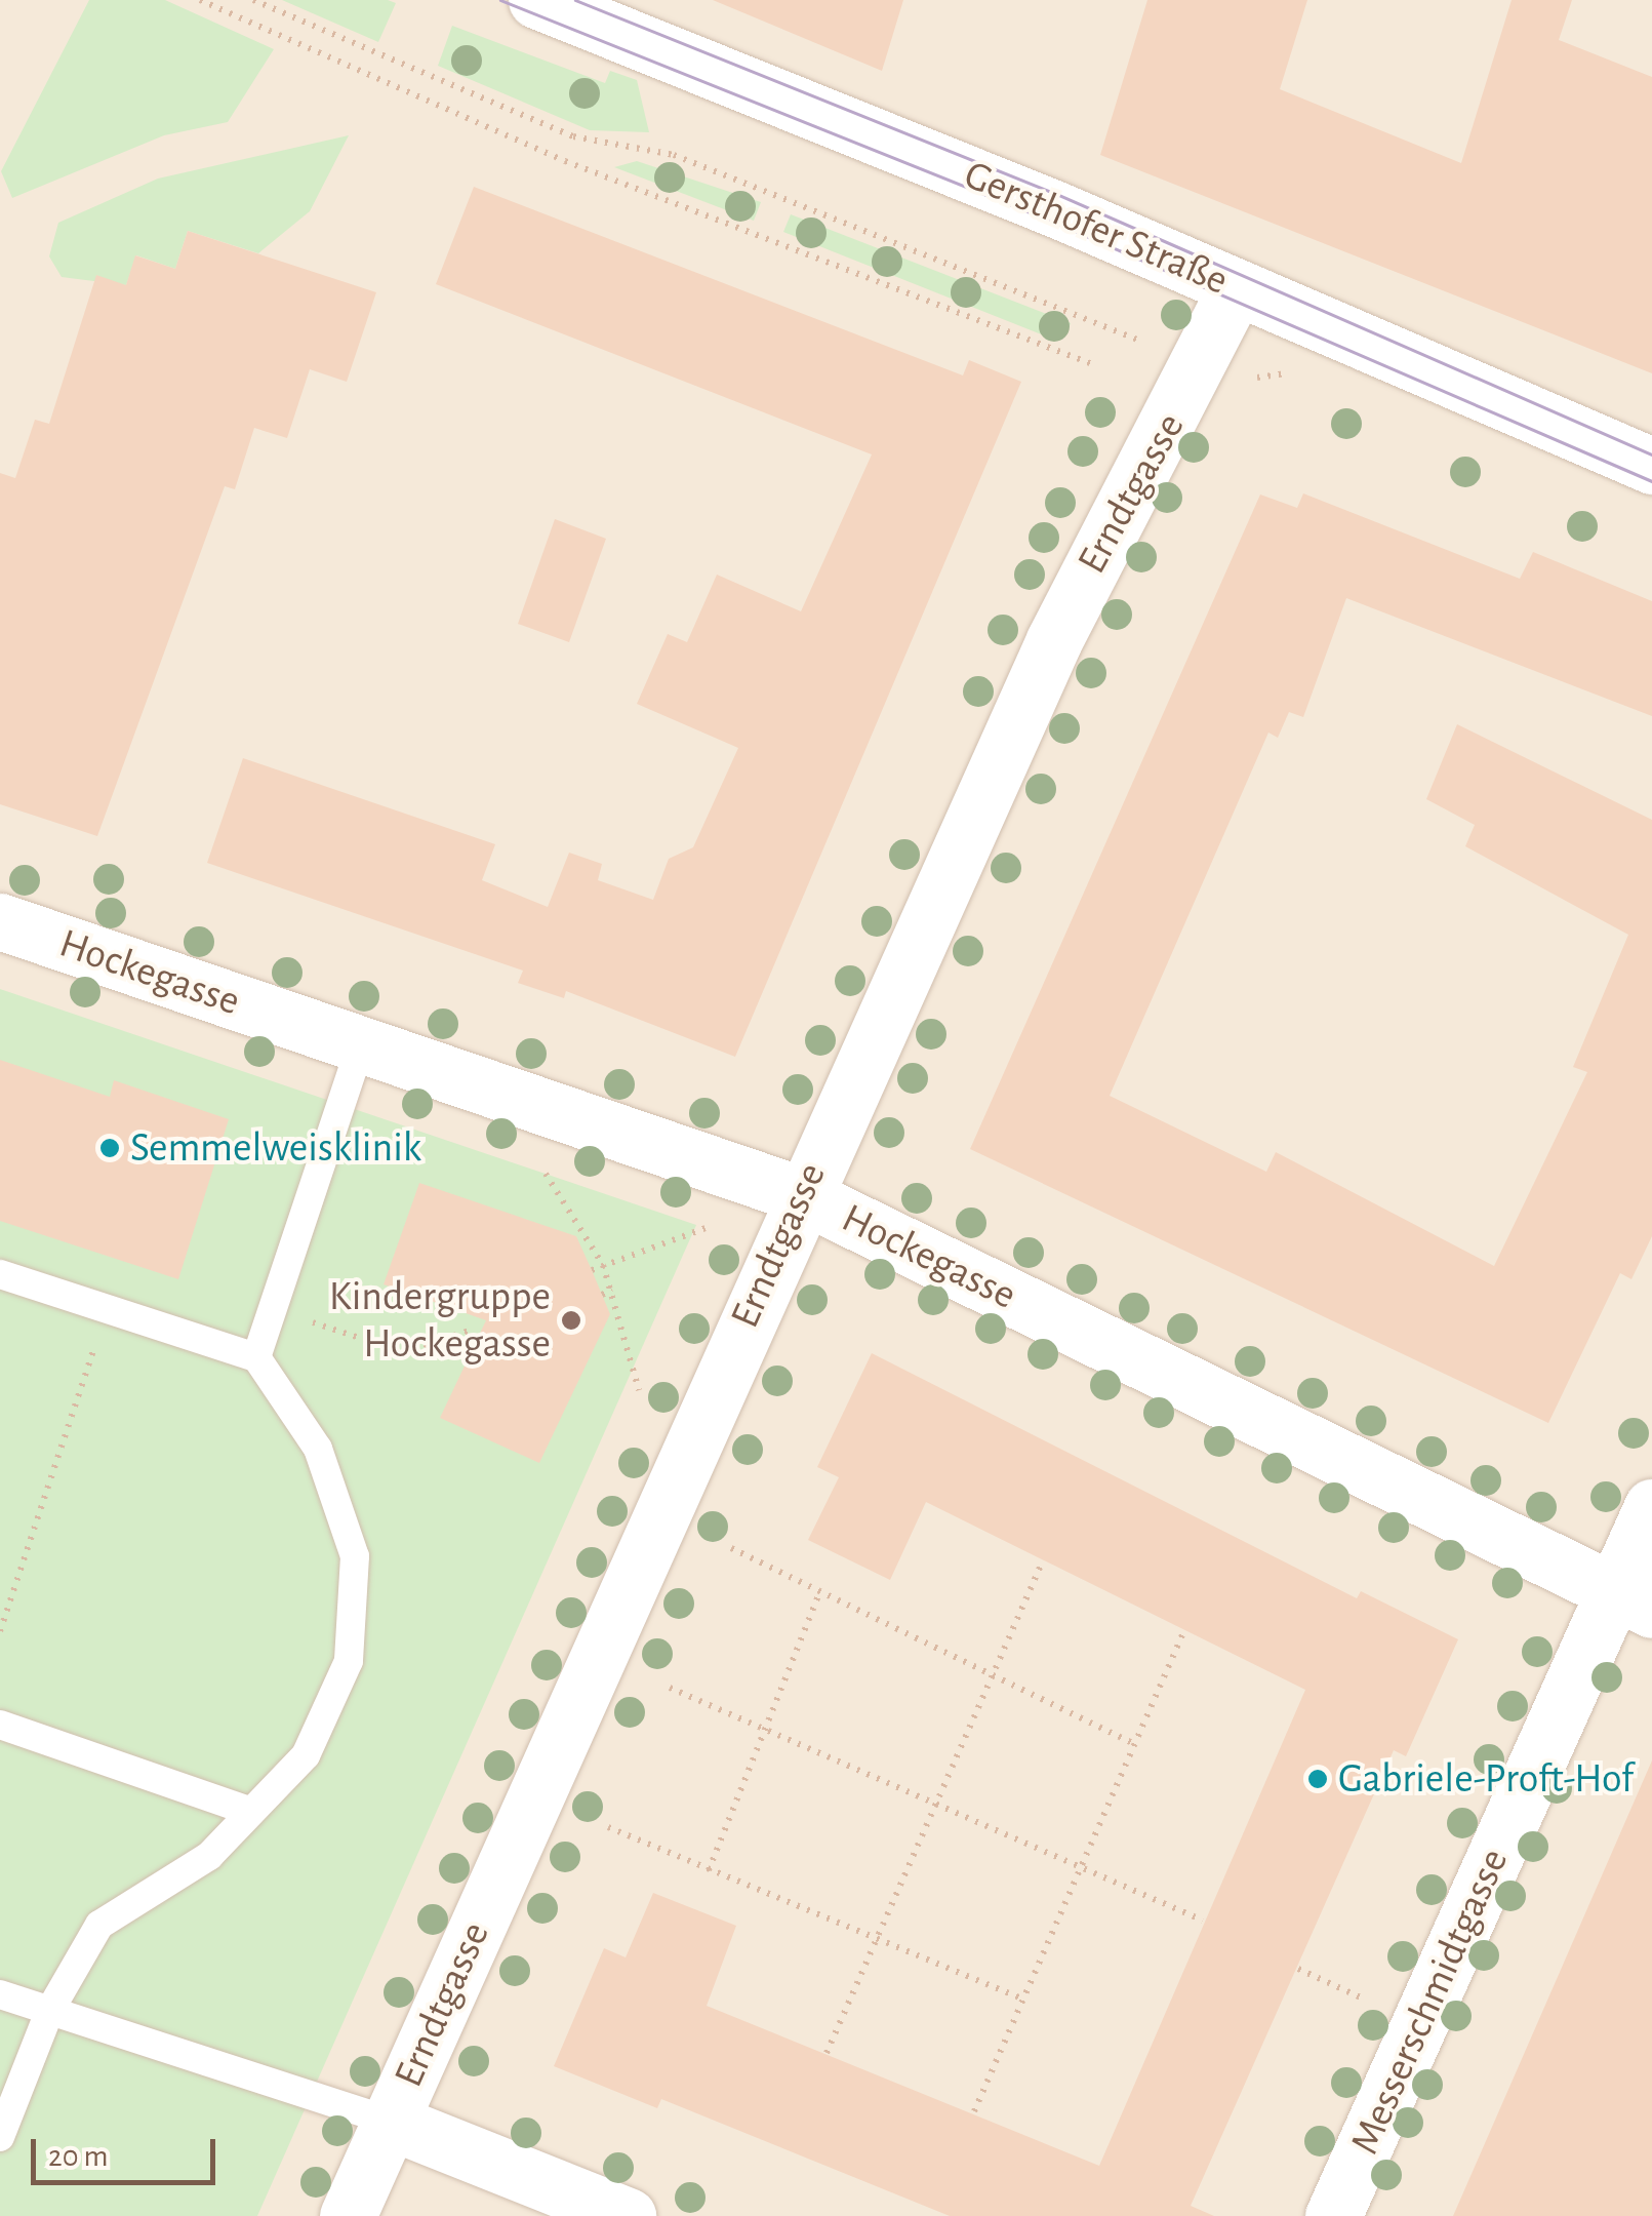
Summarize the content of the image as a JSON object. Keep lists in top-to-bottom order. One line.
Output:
{"streets":{"street":["Gersthofer Straße","Erndtgasse","Hockegasse","Messerschmidtgasse"]},"crossings":[["Gersthofer Straße","Erndtgasse"],["Erndtgasse","Hockegasse"],["Hockegasse","Messerschmidtgasse"]],"places":["Semmelweisklinik","Kindergruppe Hockegasse","Gabriele-Proft-Hof"],"scale_bar":"20 m"}
